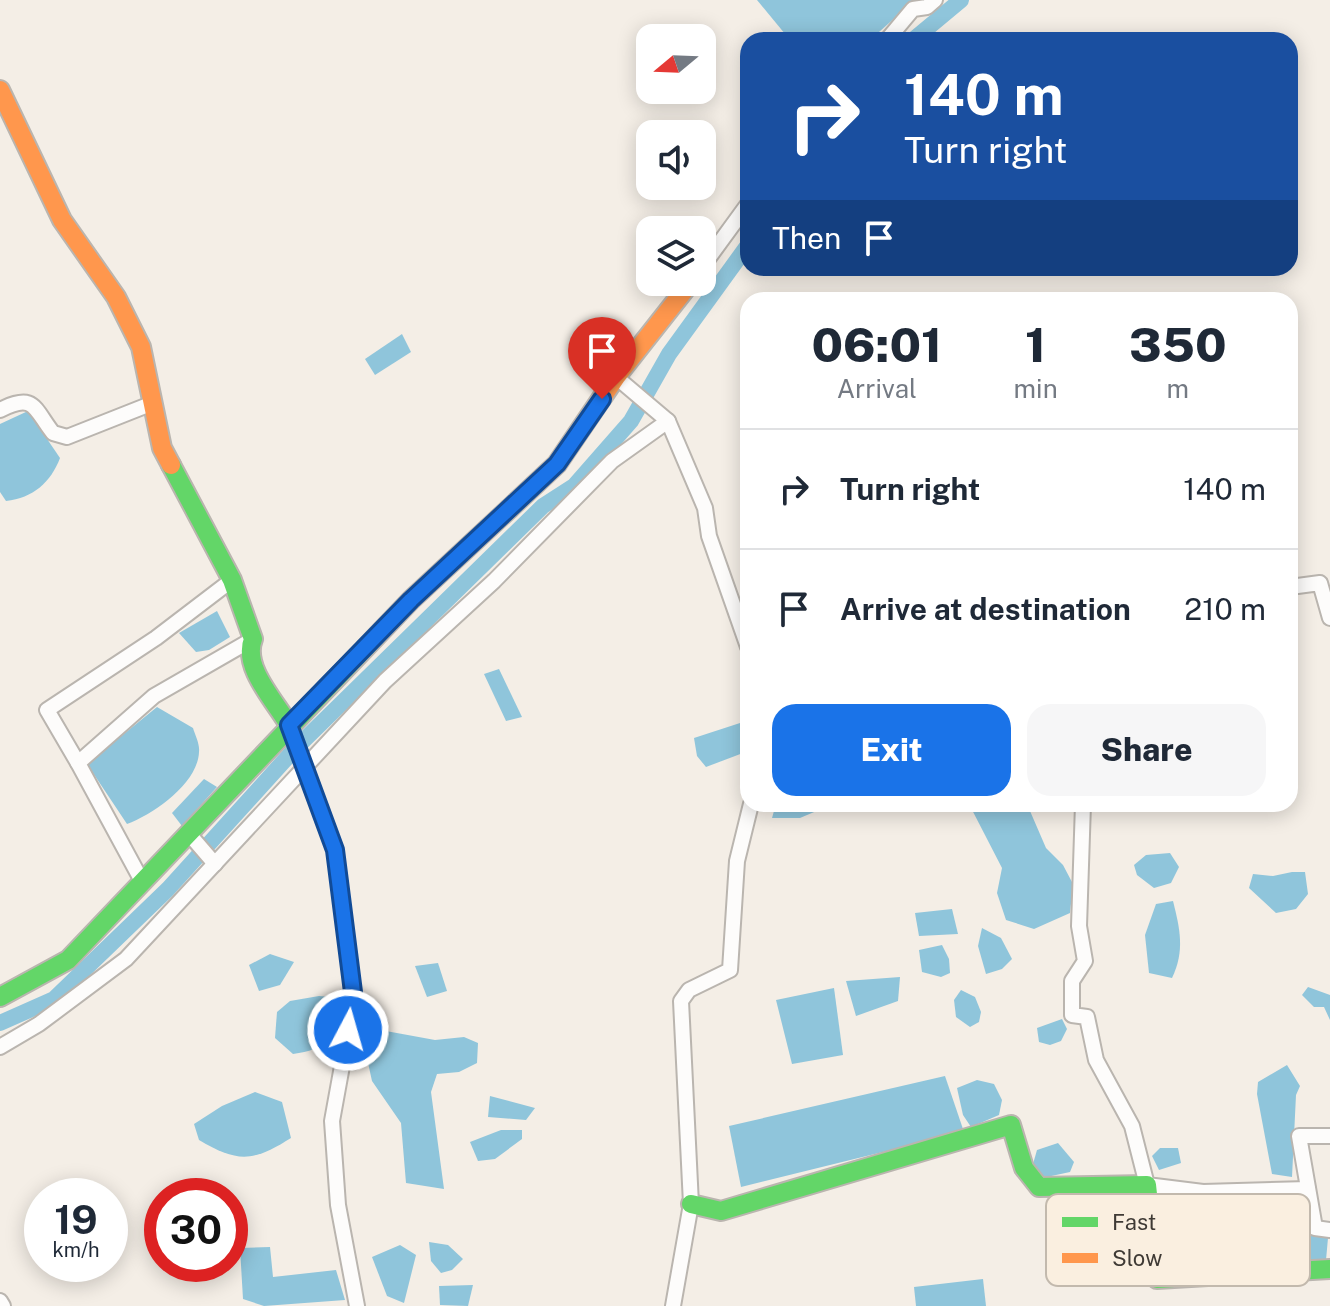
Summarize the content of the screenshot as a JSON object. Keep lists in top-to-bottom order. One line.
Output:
{"legend":["Fast","Slow"],"north":"left","page":{"turn":["140 m","Turn right"],"then":"Then","eta":["06:01","Arrival","1","min","350","m"],"list":[{"name":"Turn right","value":"140 m"},{"name":"Arrive at destination","value":"210 m"}],"buttons":["Exit","Share"],"speed":"19 km/h","limit":"30"}}
